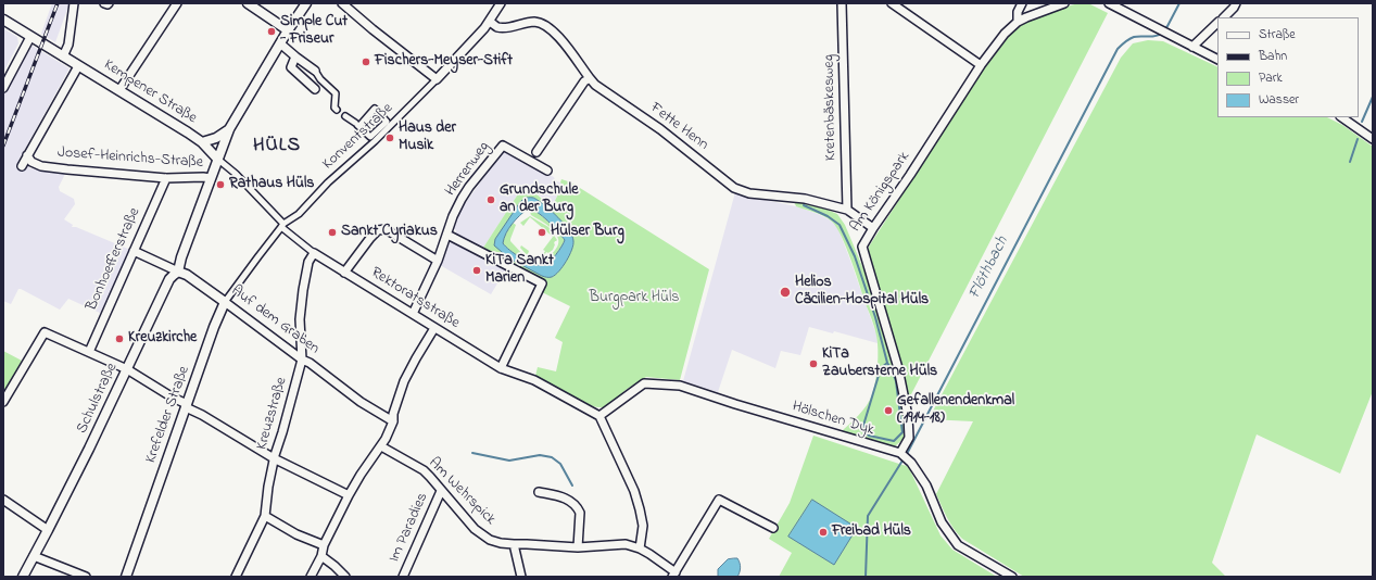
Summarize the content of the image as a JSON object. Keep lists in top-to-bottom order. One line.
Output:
{"streets":{"street":["Kempener Straße","Kretenbäskesweg","Fette Henn","Konventstraße","Josef-Heinrichs-Straße","Herrenweg","Am Königspark","Bonhoefferstraße","Rektoratsstraße","Auf dem Graben","Schulstraße","Kreuzstraße","Krefelder Straße","Hölschen Dyk","Am Wehrspick","Im Paradies"]},"crossings":[["Kempener Straße","Josef-Heinrichs-Straße"],["Kempener Straße","Schulstraße"],["Kretenbäskesweg","Fette Henn"],["Fette Henn","Am Königspark"],["Konventstraße","Krefelder Straße"],["Josef-Heinrichs-Straße","Bonhoefferstraße"],["Josef-Heinrichs-Straße","Schulstraße"],["Herrenweg","Rektoratsstraße"],["Am Königspark","Hölschen Dyk"],["Bonhoefferstraße","Auf dem Graben"],["Rektoratsstraße","Kreuzstraße"],["Rektoratsstraße","Hölschen Dyk"],["Auf dem Graben","Schulstraße"],["Auf dem Graben","Kreuzstraße"],["Auf dem Graben","Krefelder Straße"],["Am Wehrspick","Im Paradies"]],"districts":["HÜLS"],"water":["Flöthbach"],"parks":["Burgpark Hüls"],"places":["Simple Cut - Friseur","Fischers-Meyser-Stift","Haus der Musik","Rathaus Hüls","Grundschule an der Burg","Sankt Cyriakus","Hülser Burg","KiTa Sankt Marien","Helios Cäcilien-Hospital Hüls","Kreuzkirche","KiTa Zaubersterne Hüls","Gefallenendenkmal (1914-18)","Freibad Hüls"],"legend":["Straße","Bahn","Park","Wasser"]}
